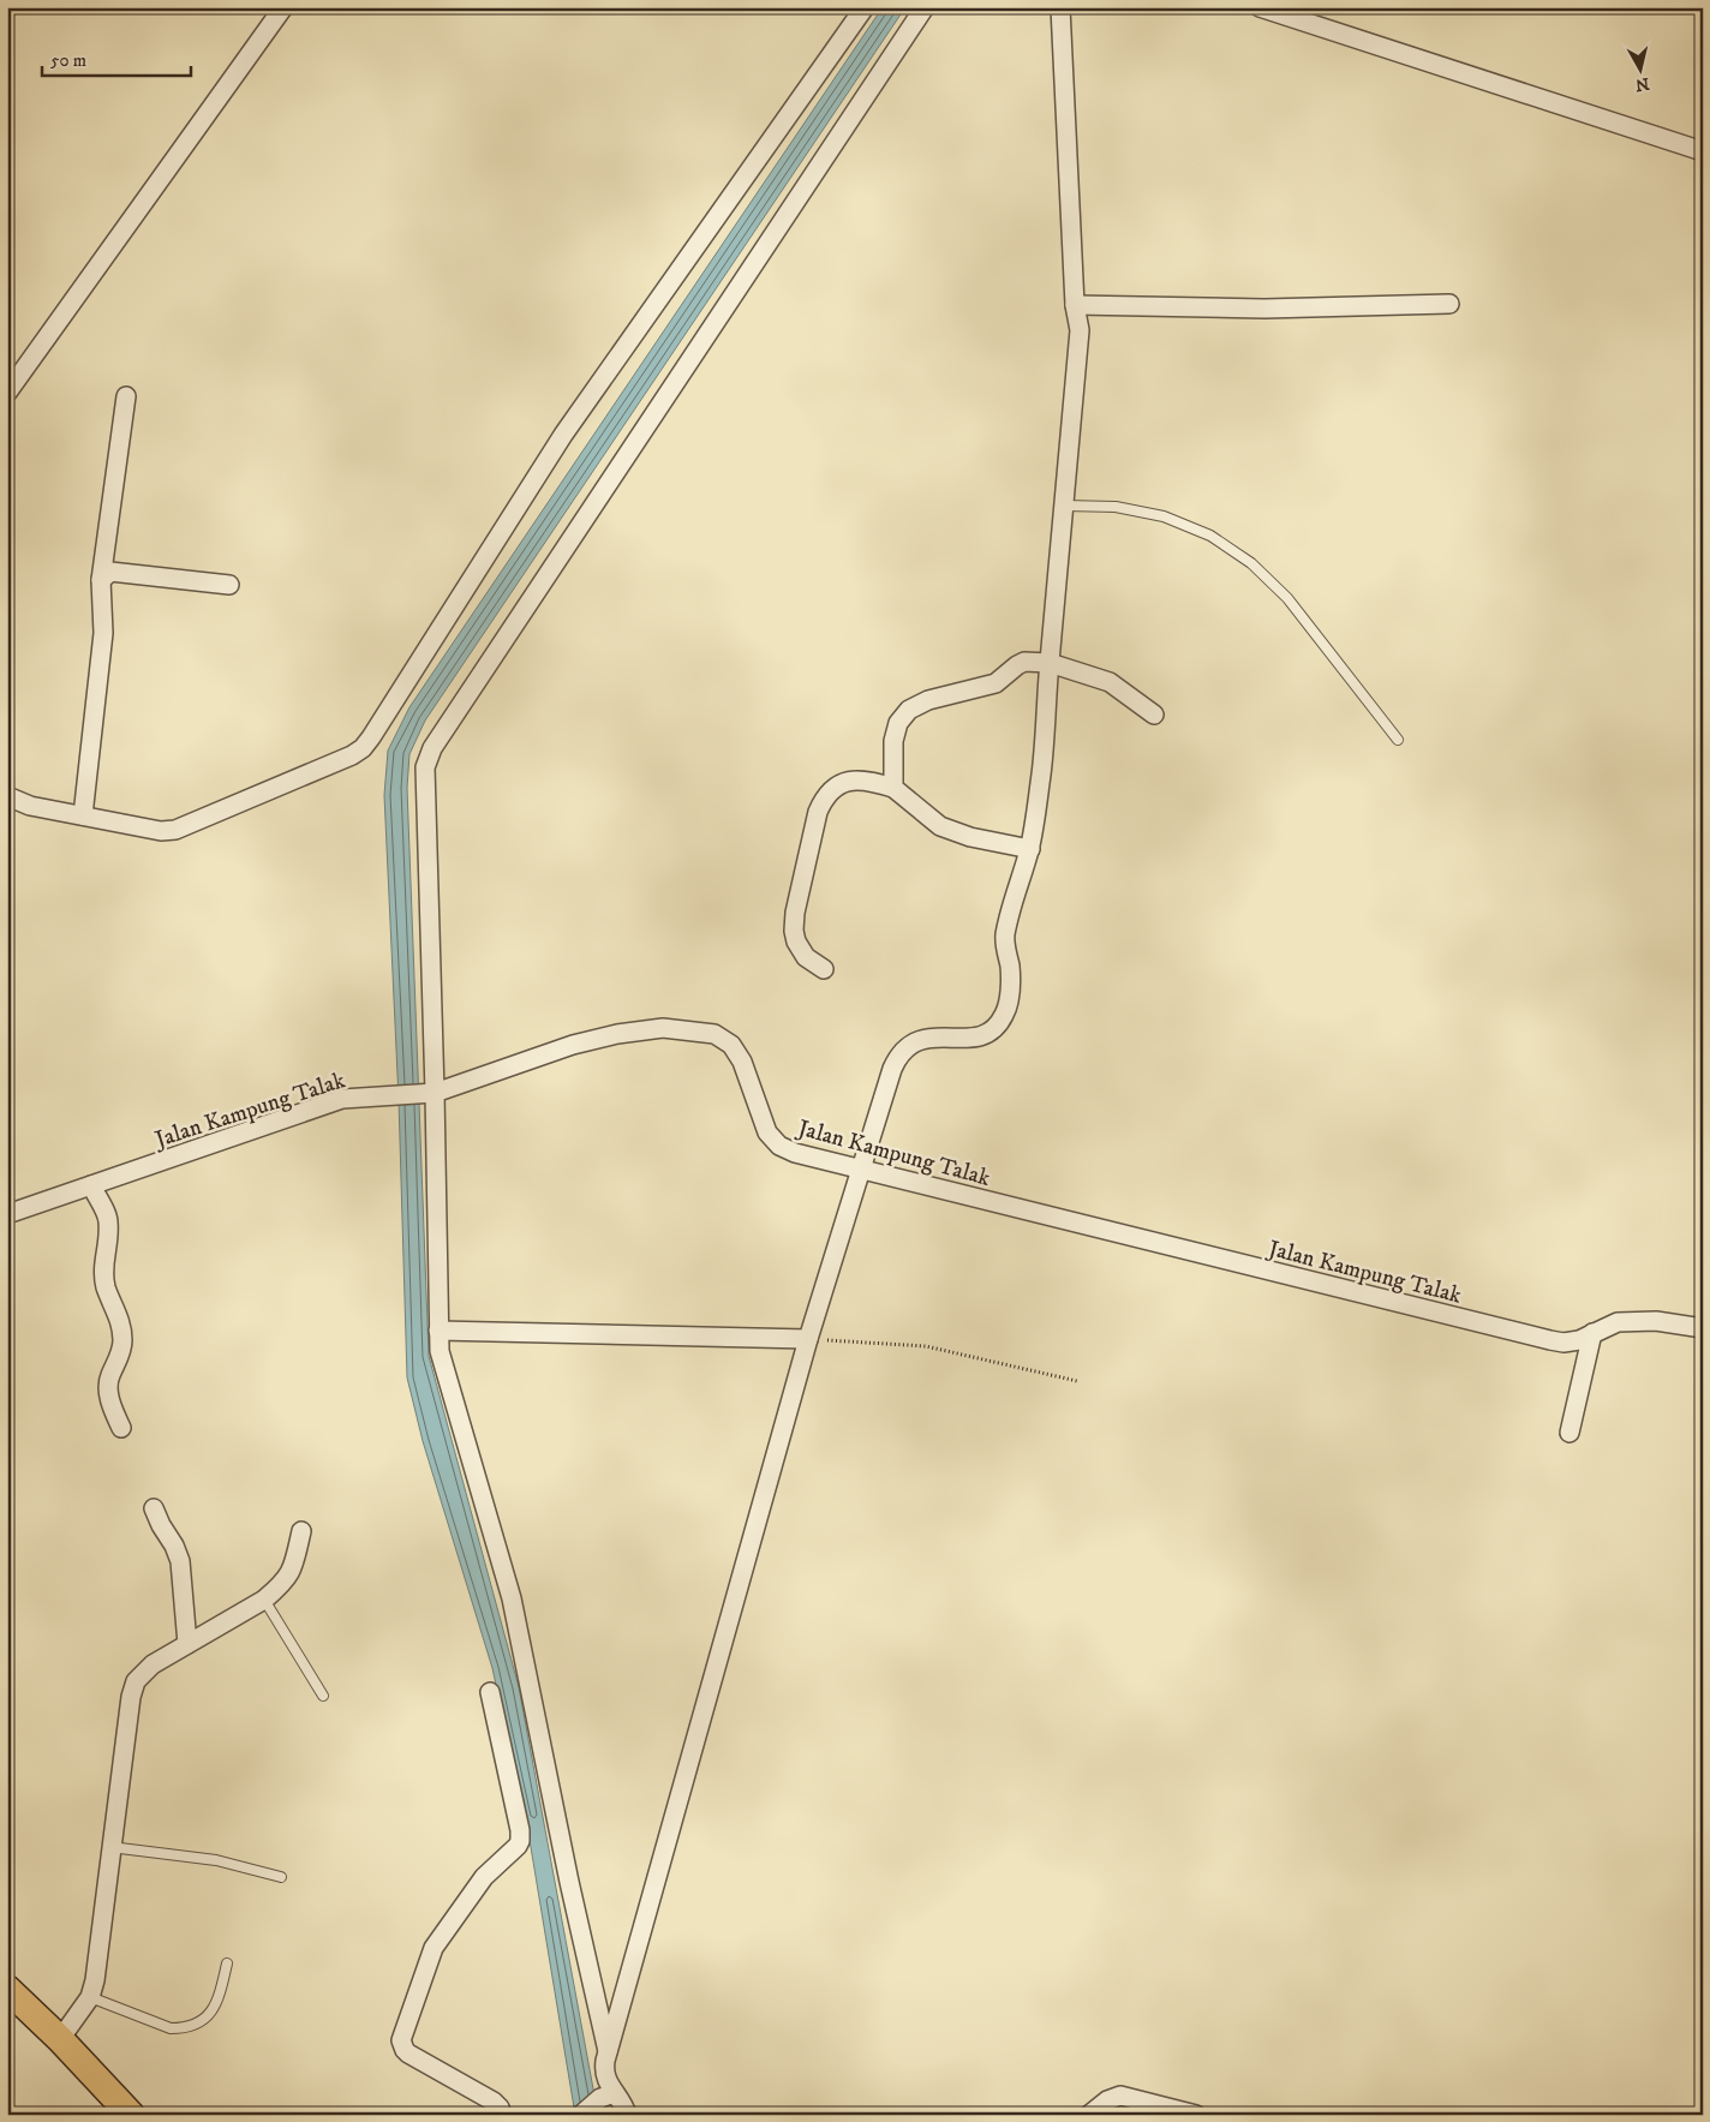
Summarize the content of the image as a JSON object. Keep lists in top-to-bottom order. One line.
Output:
{"streets":{"street":["Jalan Kampung Talak"]},"scale_bar":"50 m","north":"bottom"}
